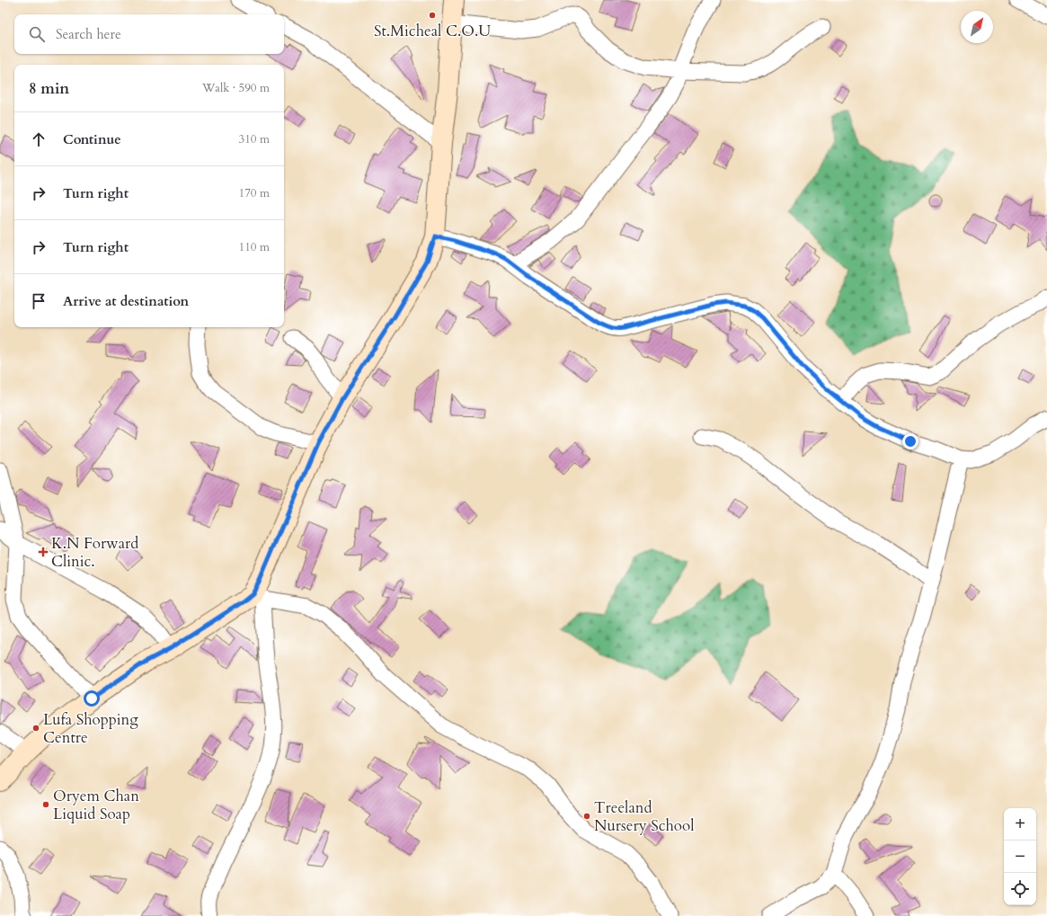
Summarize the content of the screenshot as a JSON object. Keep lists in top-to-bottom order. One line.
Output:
{"places":{"other":["St.Micheal C.O.U","Lufa Shopping Centre","Oryem Chan Liquid Soap","Treeland Nursery School"],"health":["K.N Forward Clinic."]},"north":"top right","page":{"search":"Search here","heading":["8 min","Walk · 590 m"],"list":[["Continue","310 m"],["Turn right","170 m"],["Turn right","110 m"],"Arrive at destination"],"map_buttons":["+","−"]}}
